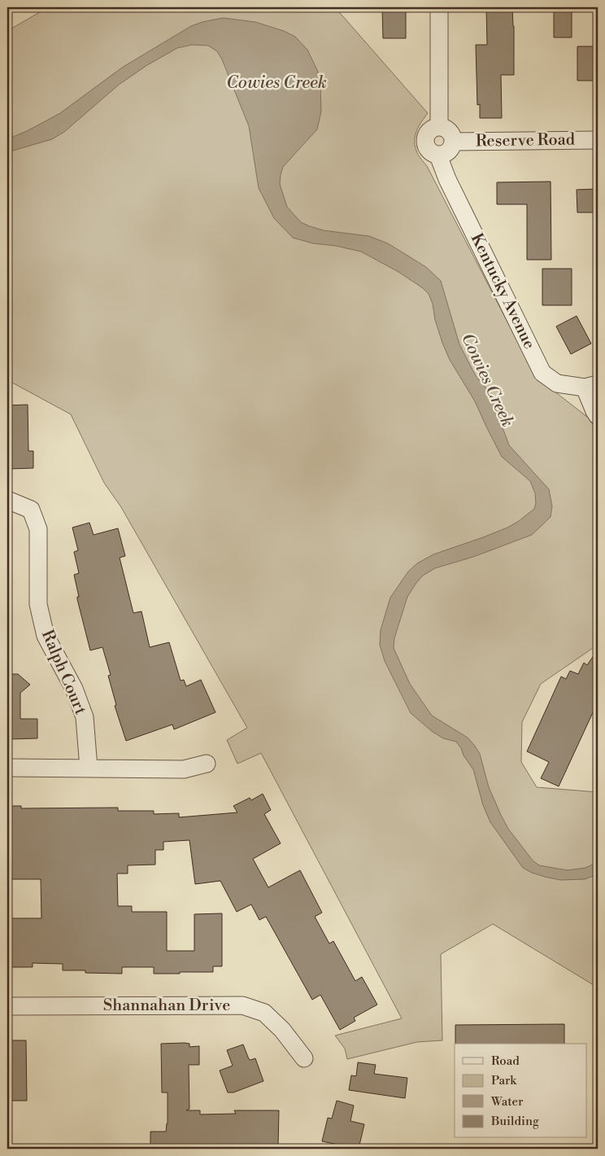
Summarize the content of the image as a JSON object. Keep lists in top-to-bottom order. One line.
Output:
{"streets":{"street":["Reserve Road","Kentucky Avenue","Ralph Court","Shannahan Drive"]},"crossings":[["Reserve Road","Kentucky Avenue"]],"water":["Cowies Creek"],"legend":["Road","Park","Water","Building"]}
